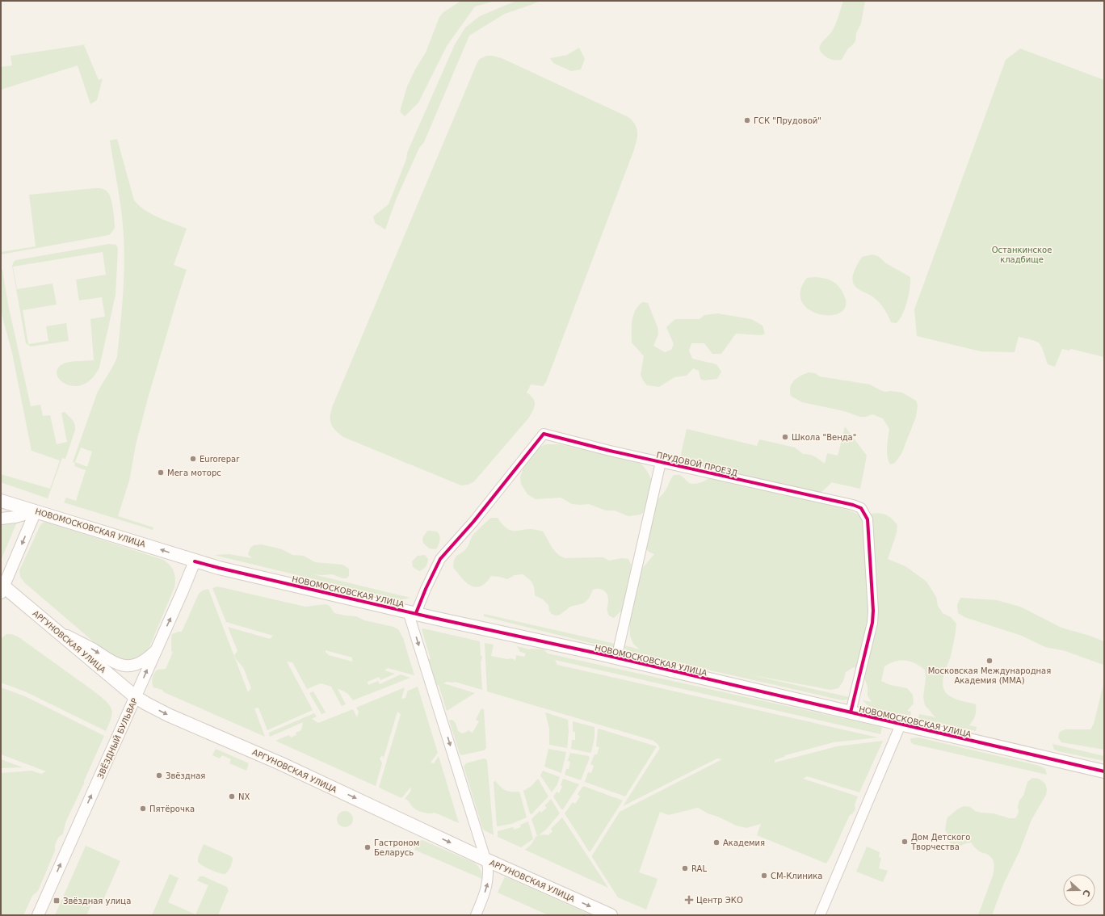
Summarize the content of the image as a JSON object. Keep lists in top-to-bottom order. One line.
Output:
{"streets":{"main road":["НОВОМОСКОВСКАЯ УЛИЦА","АРГУНОВСКАЯ УЛИЦА"],"street":["ПРУДОВОЙ ПРОЕЗД","ЗВЁЗДНЫЙ БУЛЬВАР"]},"crossings":[["ПРУДОВОЙ ПРОЕЗД","НОВОМОСКОВСКАЯ УЛИЦА"],["НОВОМОСКОВСКАЯ УЛИЦА","ЗВЁЗДНЫЙ БУЛЬВАР"],["АРГУНОВСКАЯ УЛИЦА","ЗВЁЗДНЫЙ БУЛЬВАР"]],"one_way":["АРГУНОВСКАЯ УЛИЦА","ЗВЁЗДНЫЙ БУЛЬВАР"],"parks":["Останкинское кладбище"],"places":{"other":["ГСК \"Прудовой\"","Школа \"Венда\"","Eurorepar","Мега моторс","Московская Международная Академия (ММА)","Звёздная","NX","Пятёрочка","Дом Детского Творчества","Академия","Гастроном Беларусь","RAL","СМ-Клиника"],"health":["Центр ЭКО"],"transit":["Звёздная улица"]},"north":"right"}
